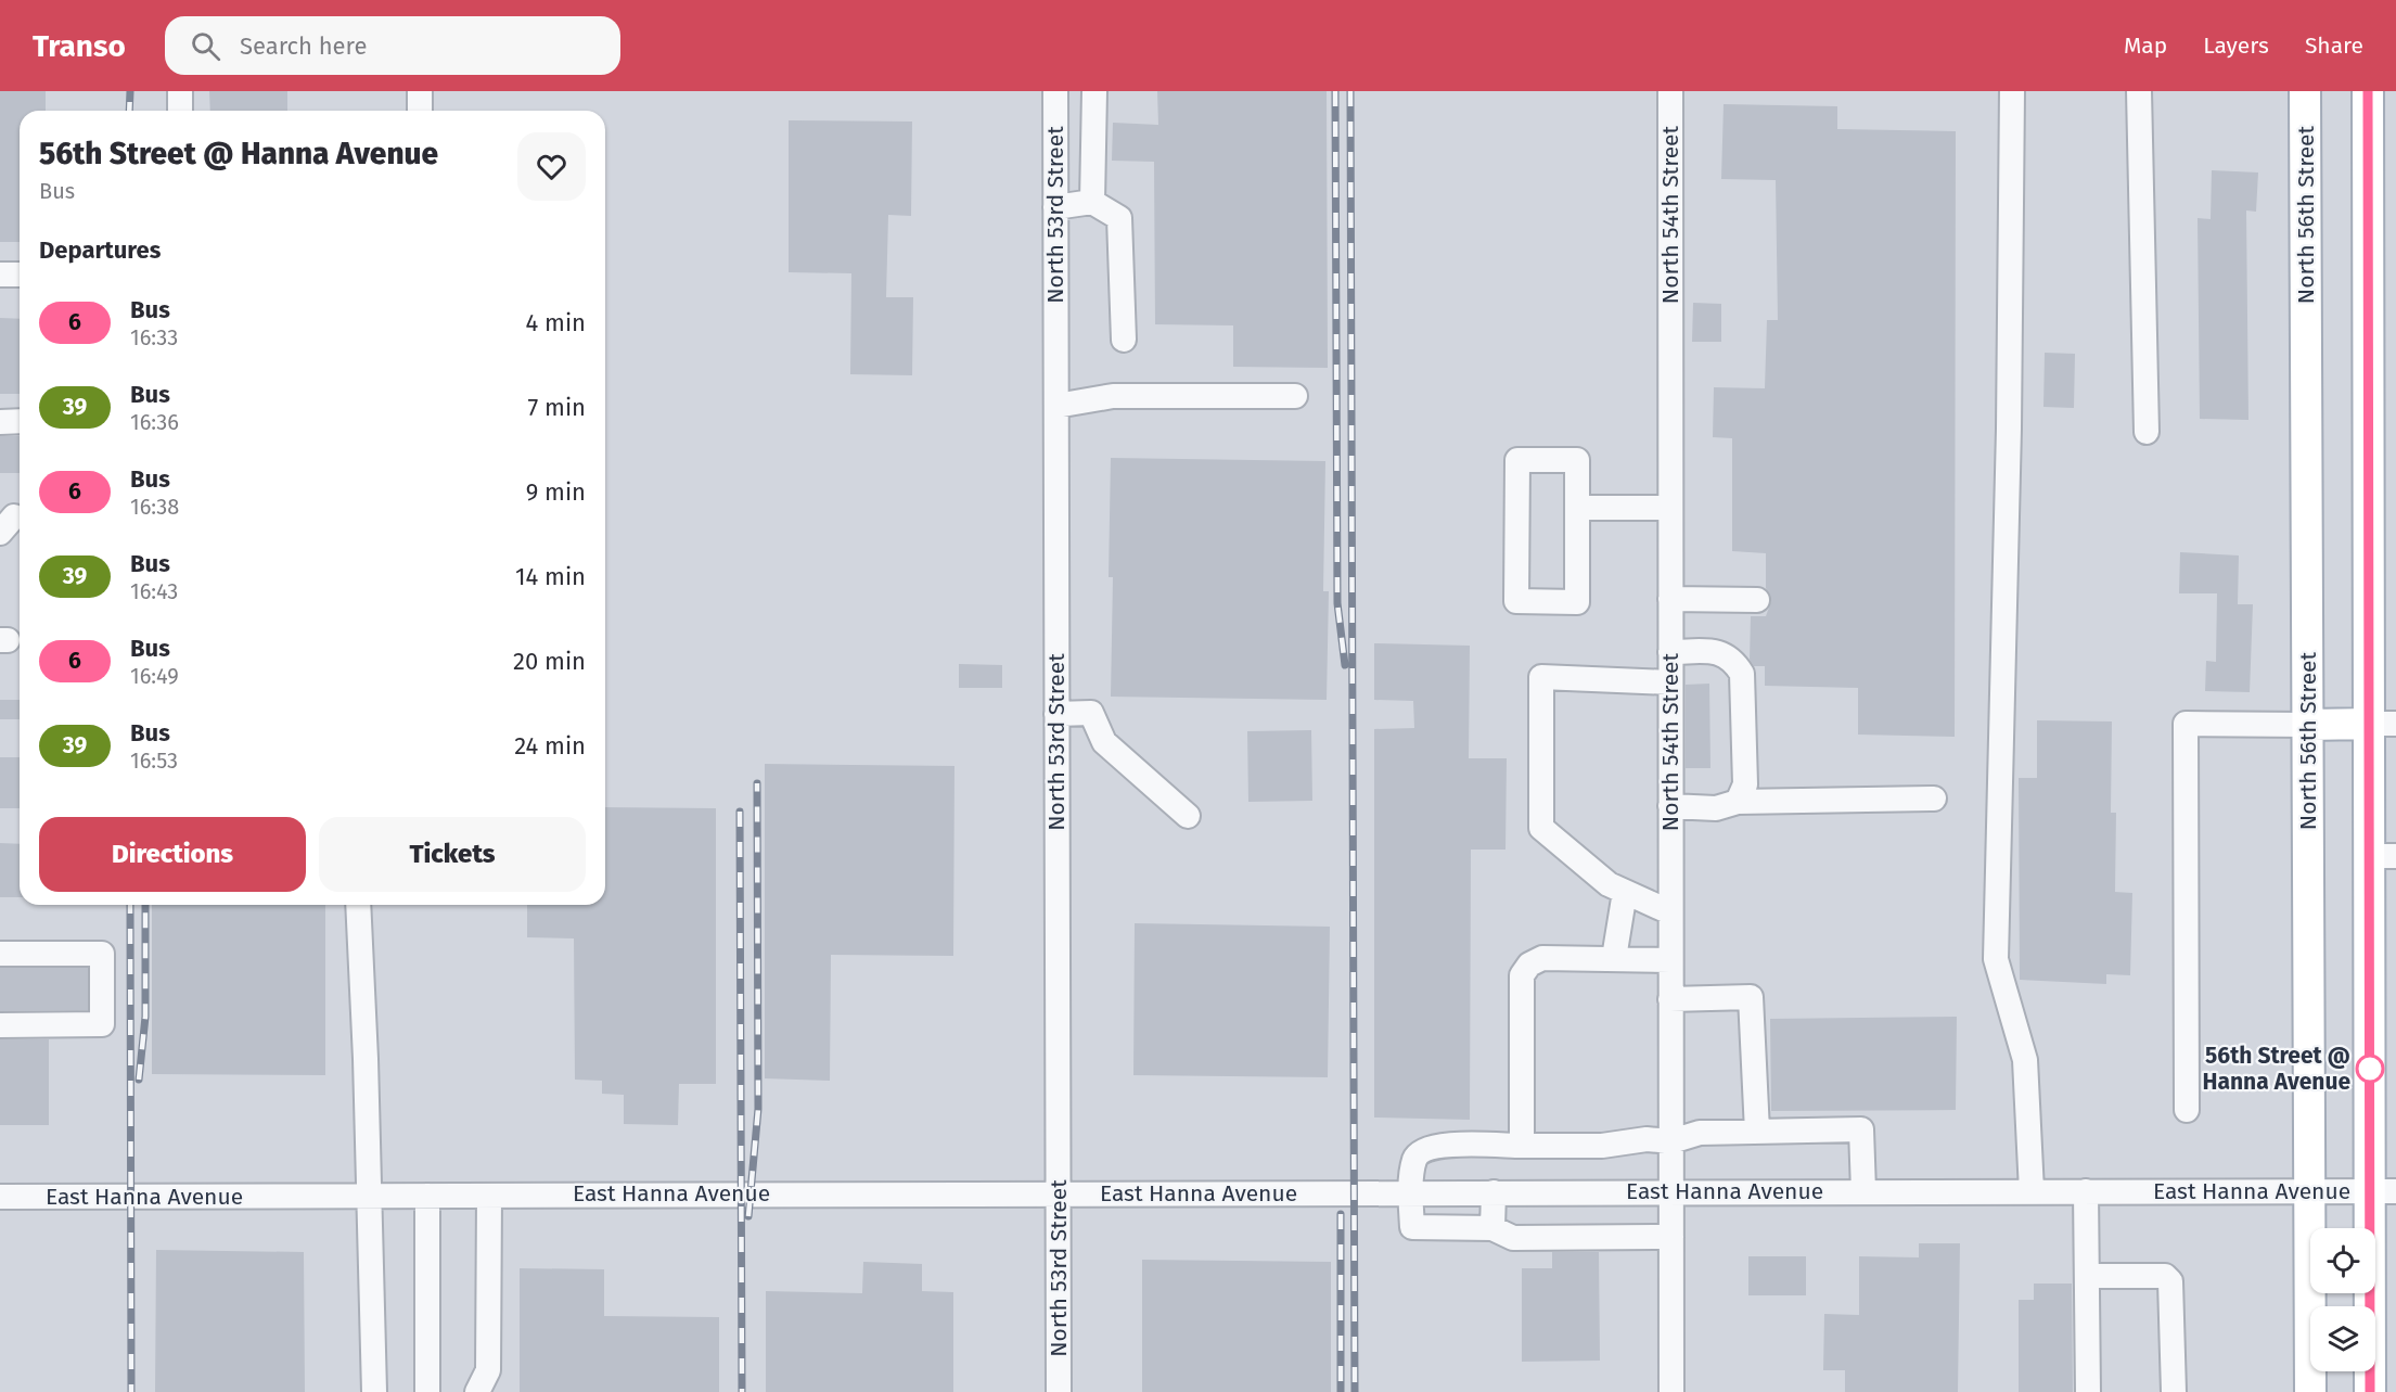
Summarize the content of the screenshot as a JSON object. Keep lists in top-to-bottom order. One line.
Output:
{"streets":{"main road":["North 56th Street"],"street":["North 53rd Street","North 54th Street","East Hanna Avenue"]},"crossings":[["North 53rd Street","East Hanna Avenue"],["North 54th Street","East Hanna Avenue"],["North 56th Street","East Hanna Avenue"]],"places":["56th Street @ Hanna Avenue"],"lines":["bus line 6"],"page":{"header":"Transo","search":"Search here","nav":["Map","Layers","Share"],"heading":[["56th Street @ Hanna Avenue","Bus"],"Departures"],"list":[{"mark":"6","name":"Bus","note":"16:33","value":"4 min"},{"mark":"39","name":"Bus","note":"16:36","value":"7 min"},{"mark":"6","name":"Bus","note":"16:38","value":"9 min"},{"mark":"39","name":"Bus","note":"16:43","value":"14 min"},{"mark":"6","name":"Bus","note":"16:49","value":"20 min"},{"mark":"39","name":"Bus","note":"16:53","value":"24 min"}],"buttons":["Directions","Tickets"]}}
